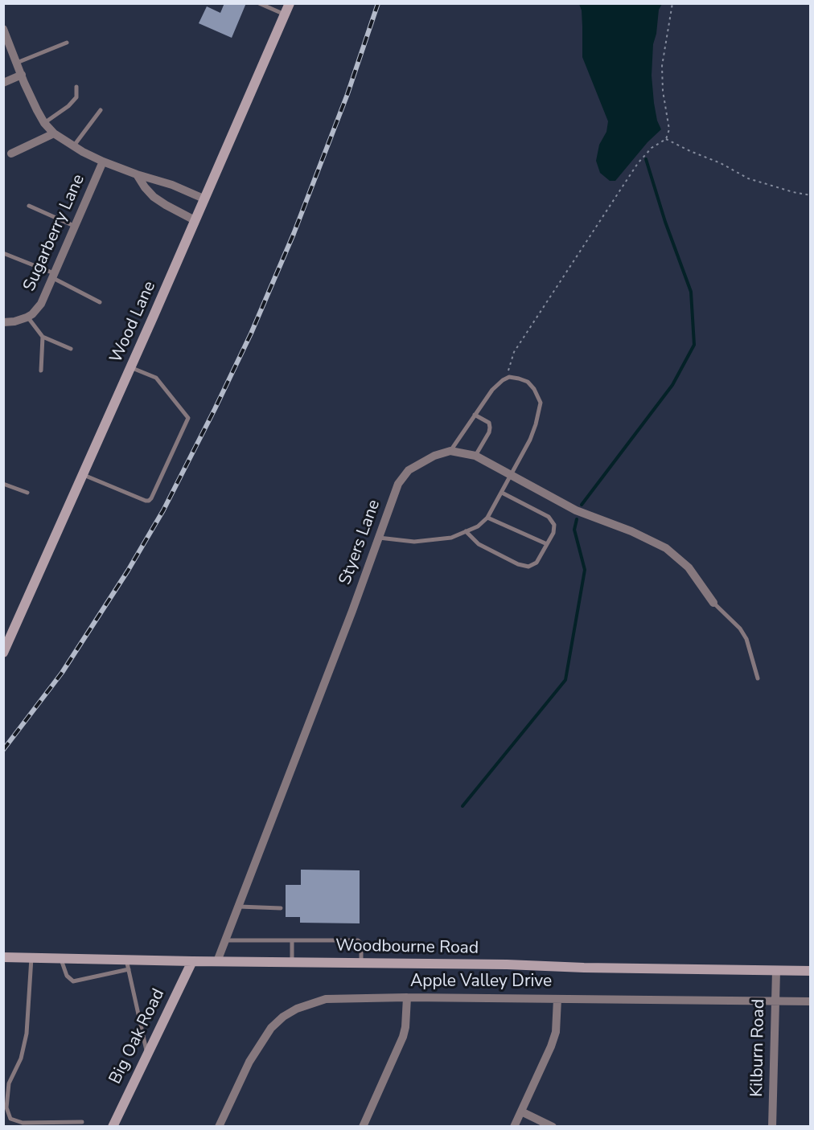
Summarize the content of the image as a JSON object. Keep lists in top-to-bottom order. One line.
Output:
{"streets":{"street":["Sugarberry Lane","Wood Lane","Styers Lane","Woodbourne Road","Apple Valley Drive","Big Oak Road","Kilburn Road"]},"crossings":[["Styers Lane","Woodbourne Road"],["Woodbourne Road","Big Oak Road"],["Woodbourne Road","Kilburn Road"],["Apple Valley Drive","Kilburn Road"]]}
